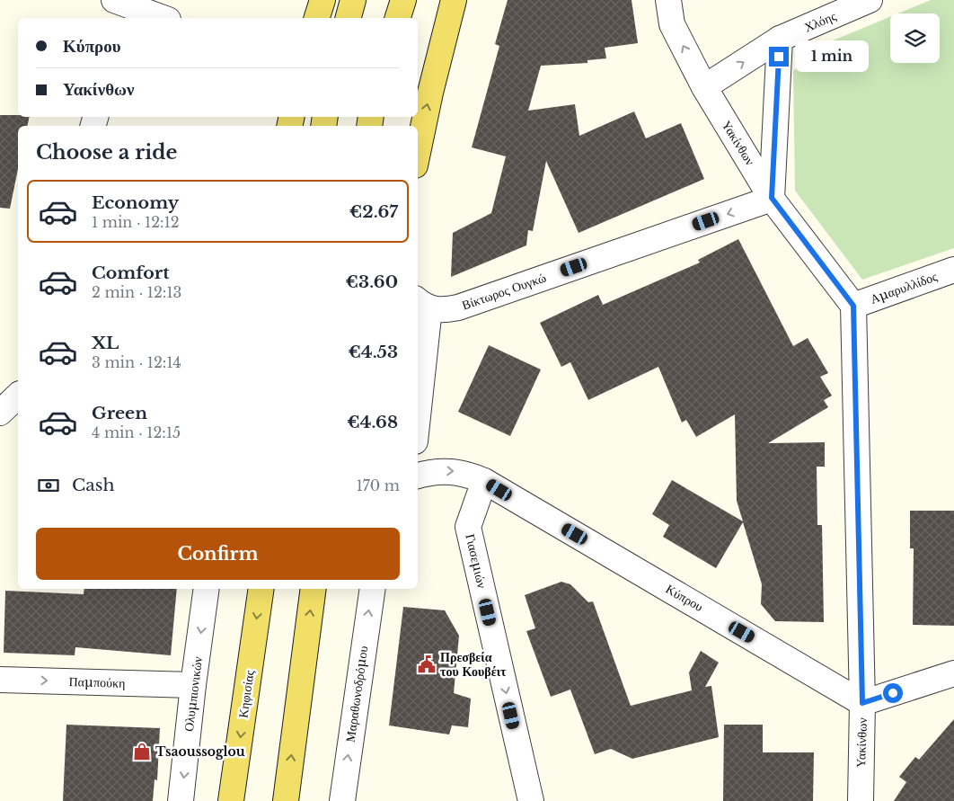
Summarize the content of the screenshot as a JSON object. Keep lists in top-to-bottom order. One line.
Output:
{"streets":{"main road":["Κηφισίας"],"street":["Χλόης","Υακίνθων","Αμαρυλλίδος","Βίκτωρος Ουγκώ","Γιασεμιών","Κύπρου","Παμπούκη","Ολυμπιονικών","Μαραθωνοδρόμου"]},"crossings":[["Χλόης","Υακίνθων"],["Υακίνθων","Αμαρυλλίδος"],["Υακίνθων","Βίκτωρος Ουγκώ"],["Υακίνθων","Κύπρου"],["Γιασεμιών","Κύπρου"],["Παμπούκη","Ολυμπιονικών"]],"one_way":["Χλόης","Βίκτωρος Ουγκώ","Γιασεμιών","Παμπούκη","Ολυμπιονικών","Μαραθωνοδρόμου"],"places":{"public building":["Πρεσβεία του Κουβέιτ"],"shop":["Tsaoussoglou"]},"page":{"banner":["Κύπρου","Υακίνθων"],"bubble":"1 min","heading":"Choose a ride","list":[{"name":"Economy","note":"1 min · 12:12","value":"€2.67"},{"name":"Comfort","note":"2 min · 12:13","value":"€3.60"},{"name":"XL","note":"3 min · 12:14","value":"€4.53"},{"name":"Green","note":"4 min · 12:15","value":"€4.68"}],"pay":["Cash","170 m"],"buttons":"Confirm"}}
